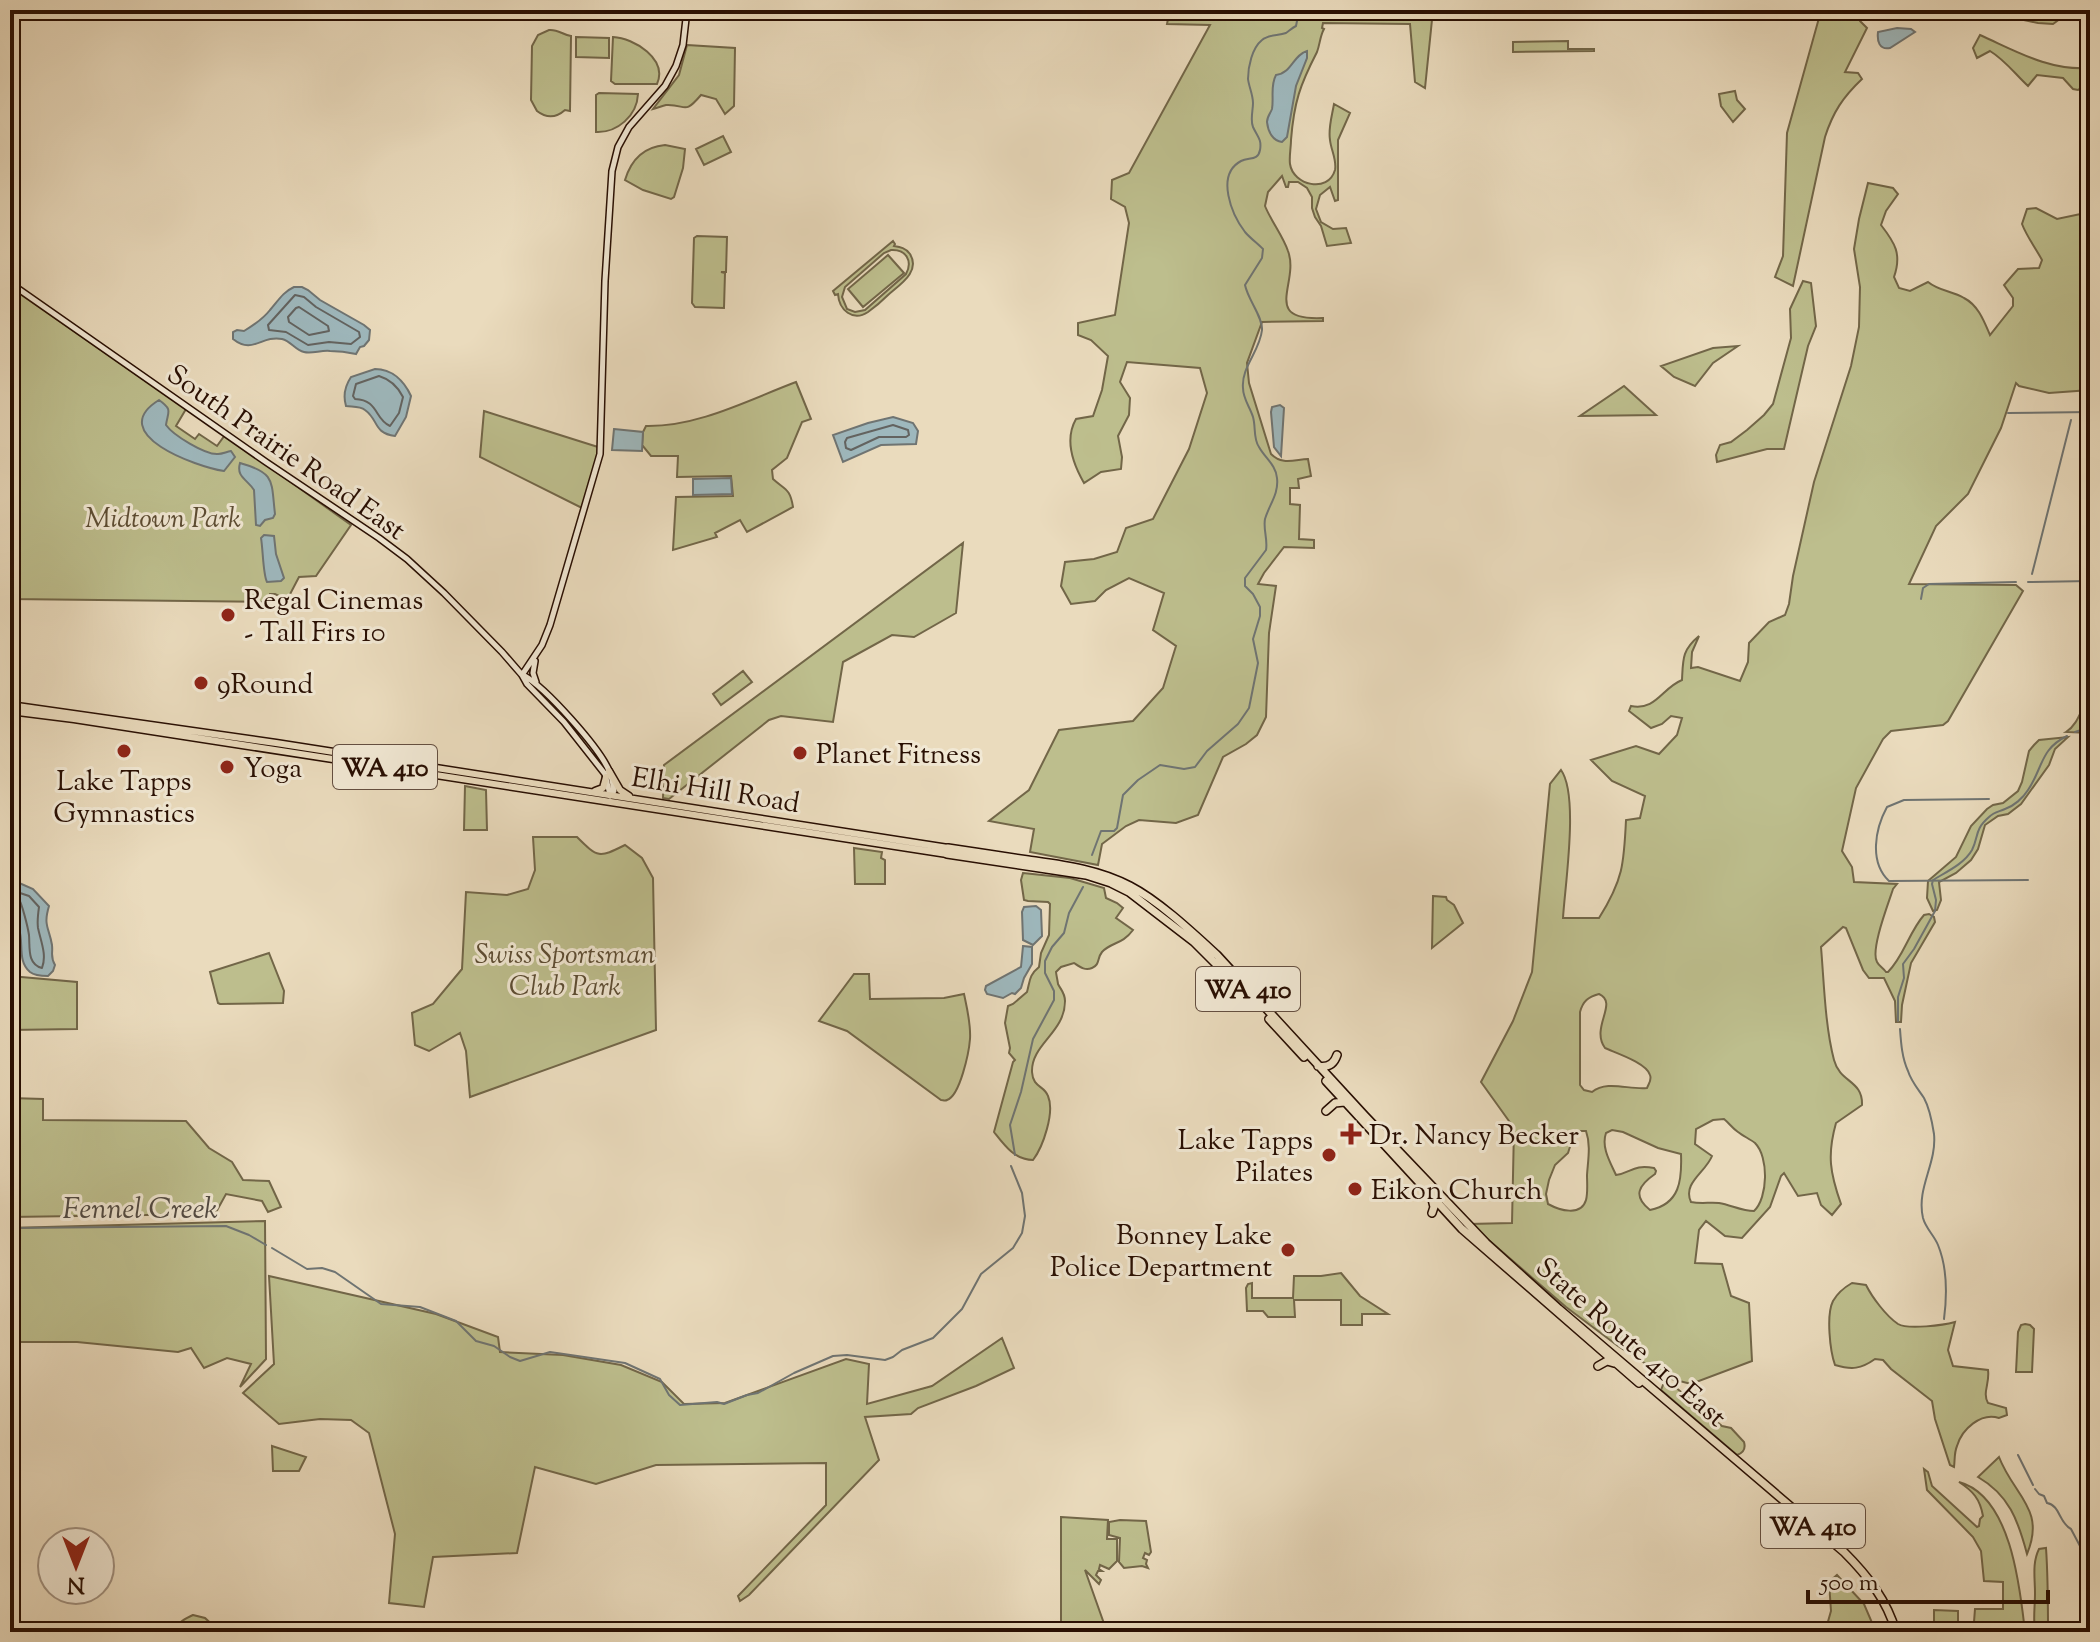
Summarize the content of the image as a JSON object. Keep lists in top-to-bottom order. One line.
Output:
{"streets":{"highway":["WA 410","Elhi Hill Road","State Route 410 East"],"main road":["South Prairie Road East"]},"crossings":[["South Prairie Road East","Elhi Hill Road"],["Elhi Hill Road","State Route 410 East"]],"water":["Fennel Creek"],"parks":["Midtown Park","Swiss Sportsman Club Park"],"places":{"other":["Regal Cinemas - Tall Firs 10","9Round","Lake Tapps Gymnastics","Planet Fitness","Yoga","Lake Tapps Pilates","Eikon Church","Bonney Lake Police Department"],"health":["Dr. Nancy Becker"]},"scale_bar":"500 m","north":"bottom"}
